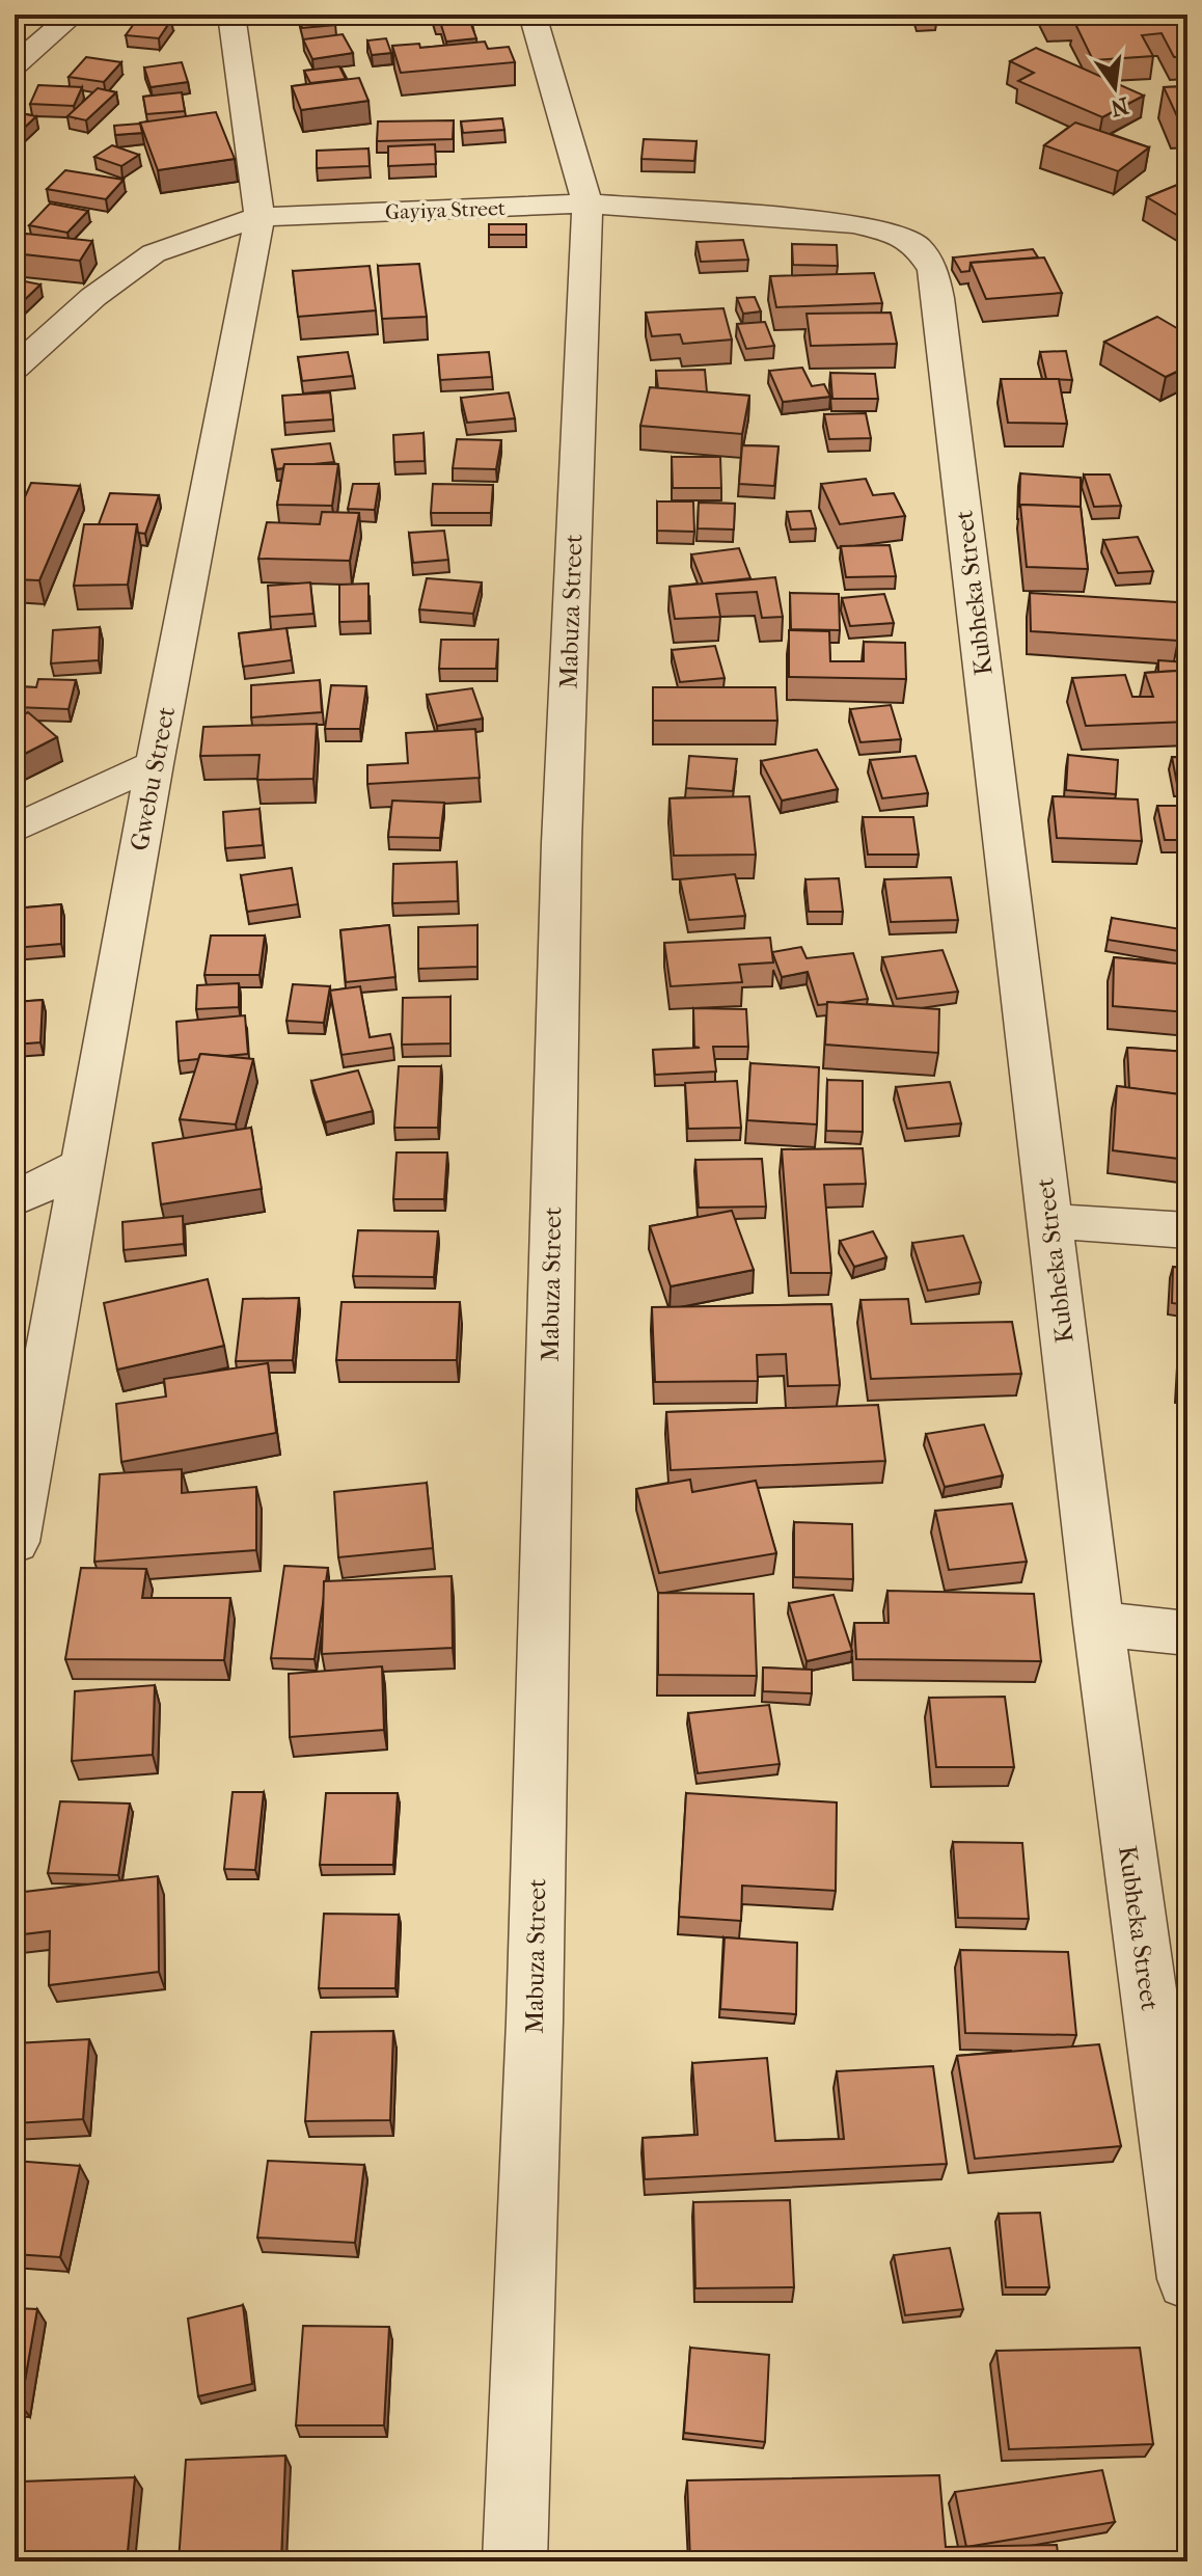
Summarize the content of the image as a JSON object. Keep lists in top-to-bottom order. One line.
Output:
{"streets":{"street":["Gayiya Street","Kubheka Street","Mabuza Street","Gwebu Street"]},"crossings":[["Gayiya Street","Kubheka Street"],["Gayiya Street","Mabuza Street"],["Gayiya Street","Gwebu Street"]],"north":"bottom"}
